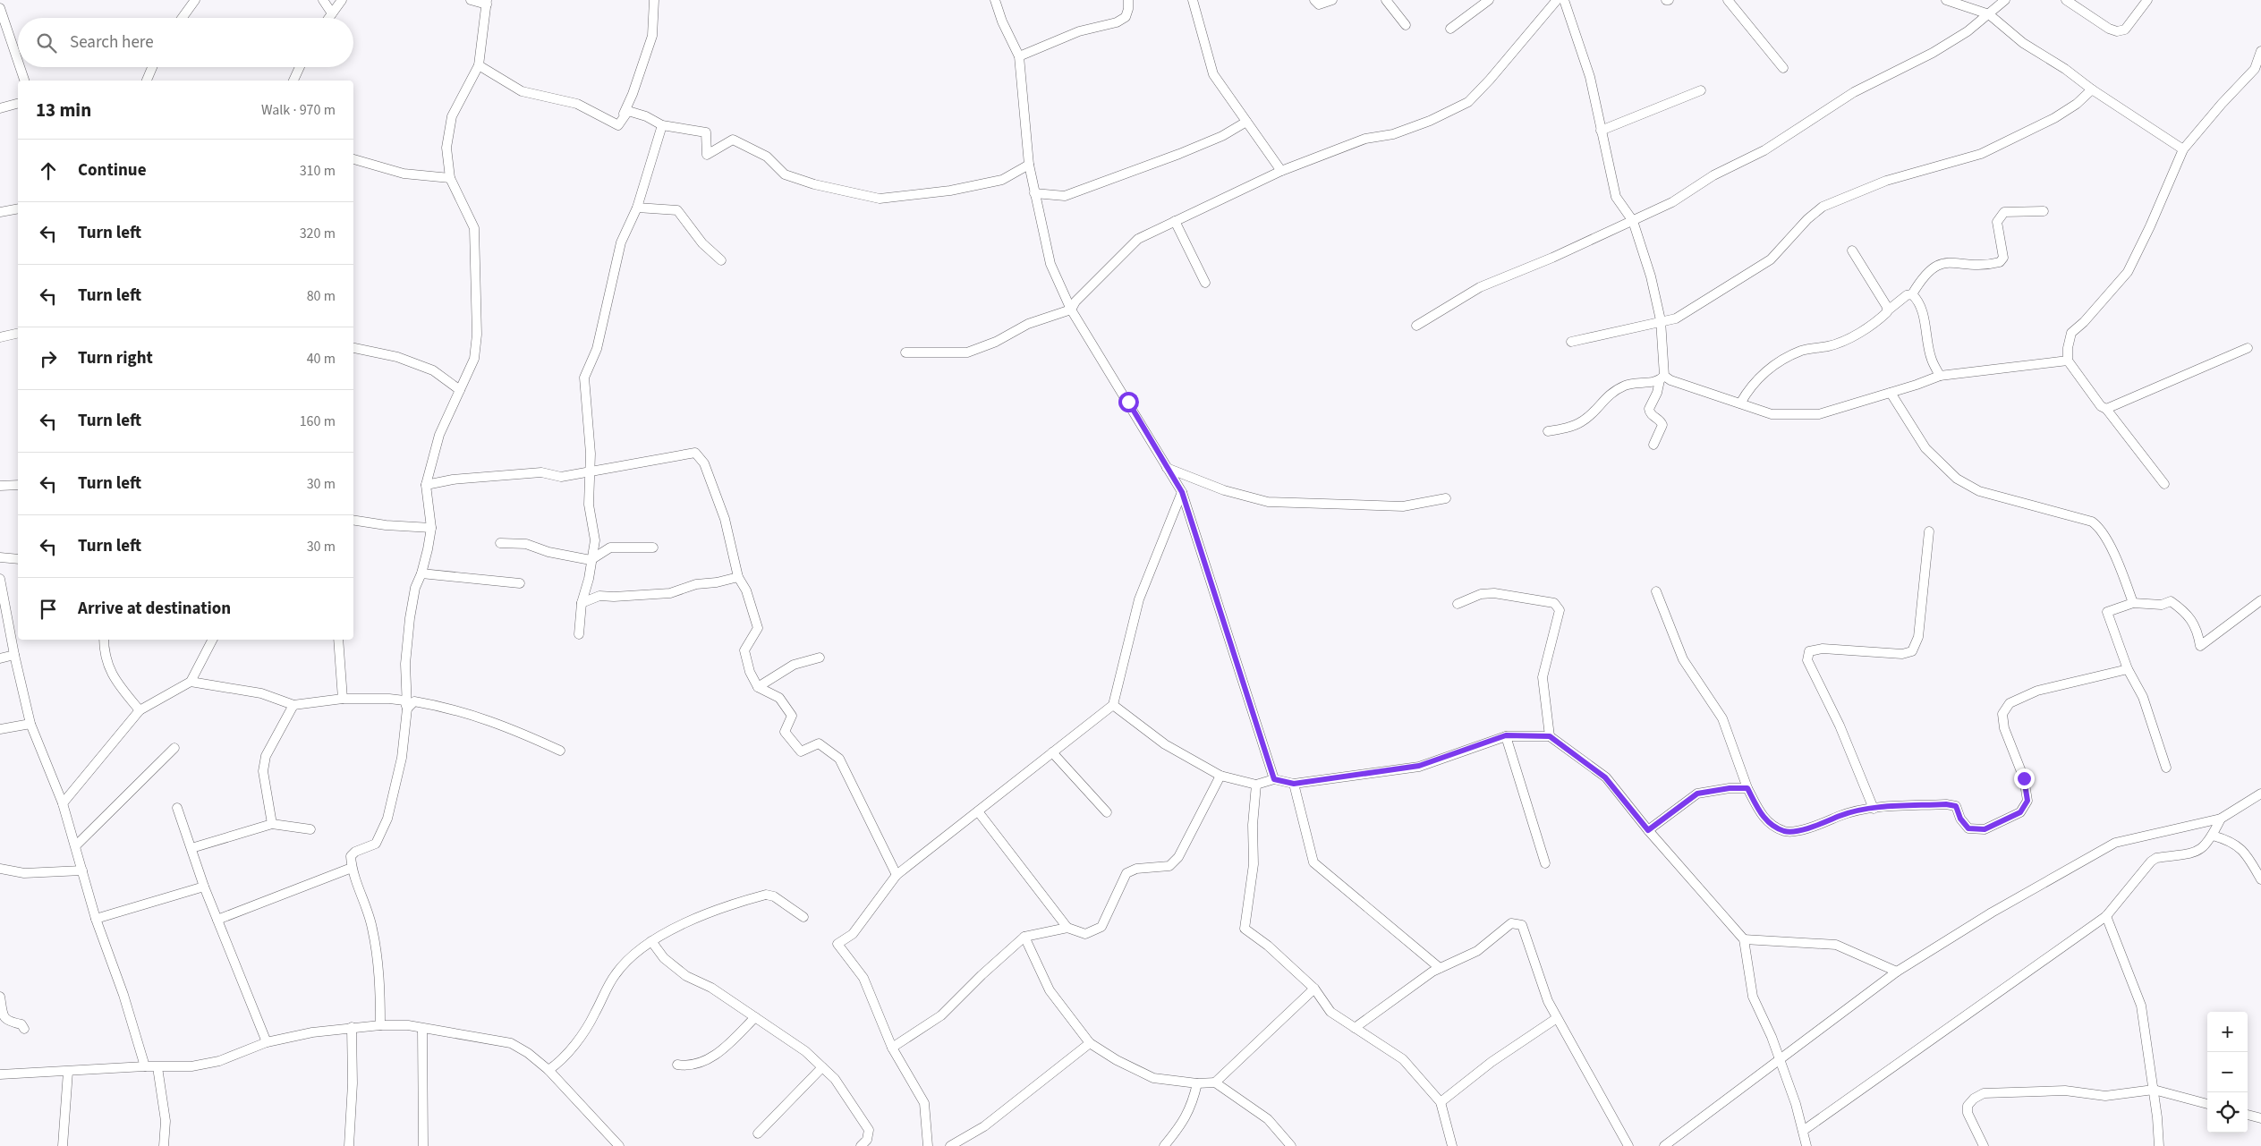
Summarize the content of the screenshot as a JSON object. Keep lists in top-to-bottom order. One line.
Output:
{"page":{"search":"Search here","heading":["13 min","Walk · 970 m"],"list":[["Continue","310 m"],["Turn left","320 m"],["Turn left","80 m"],["Turn right","40 m"],["Turn left","160 m"],["Turn left","30 m"],["Turn left","30 m"],"Arrive at destination"],"map_buttons":["+","−"]}}
